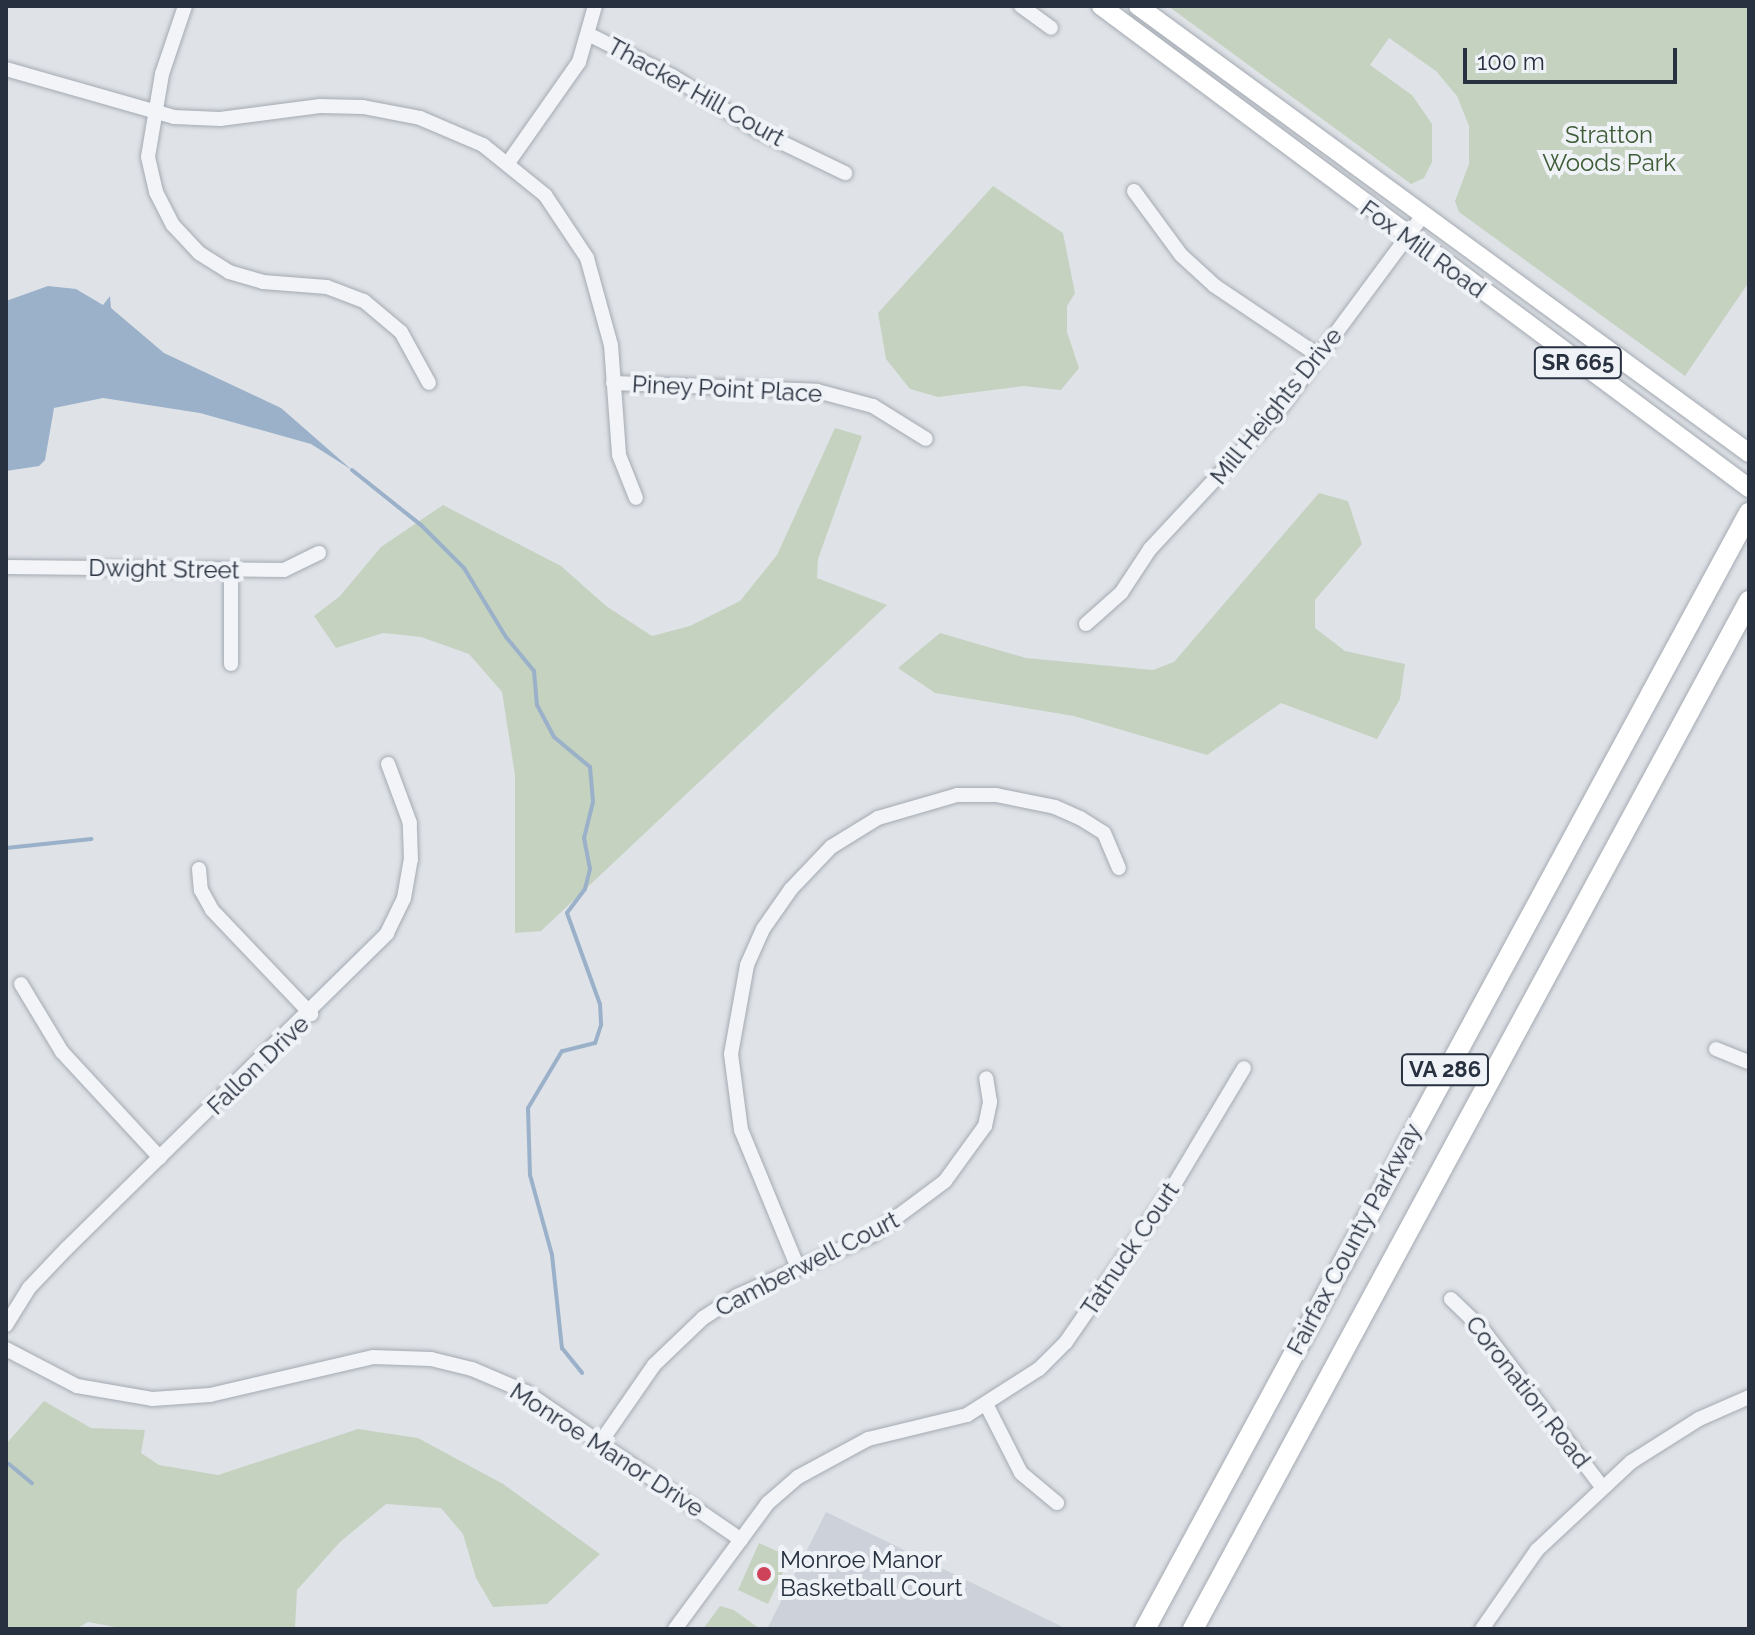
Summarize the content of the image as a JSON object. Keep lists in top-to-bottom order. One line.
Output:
{"streets":{"highway":["VA 286","Fairfax County Parkway"],"main road":["Fox Mill Road","SR 665"],"street":["Thacker Hill Court","Piney Point Place","Mill Heights Drive","Dwight Street","Fallon Drive","Tatnuck Court","Camberwell Court","Coronation Road","Monroe Manor Drive"]},"crossings":[["Fox Mill Road","Mill Heights Drive"],["Tatnuck Court","Monroe Manor Drive"],["Camberwell Court","Monroe Manor Drive"]],"parks":["Stratton Woods Park"],"places":["Monroe Manor Basketball Court"],"scale_bar":"100 m"}
